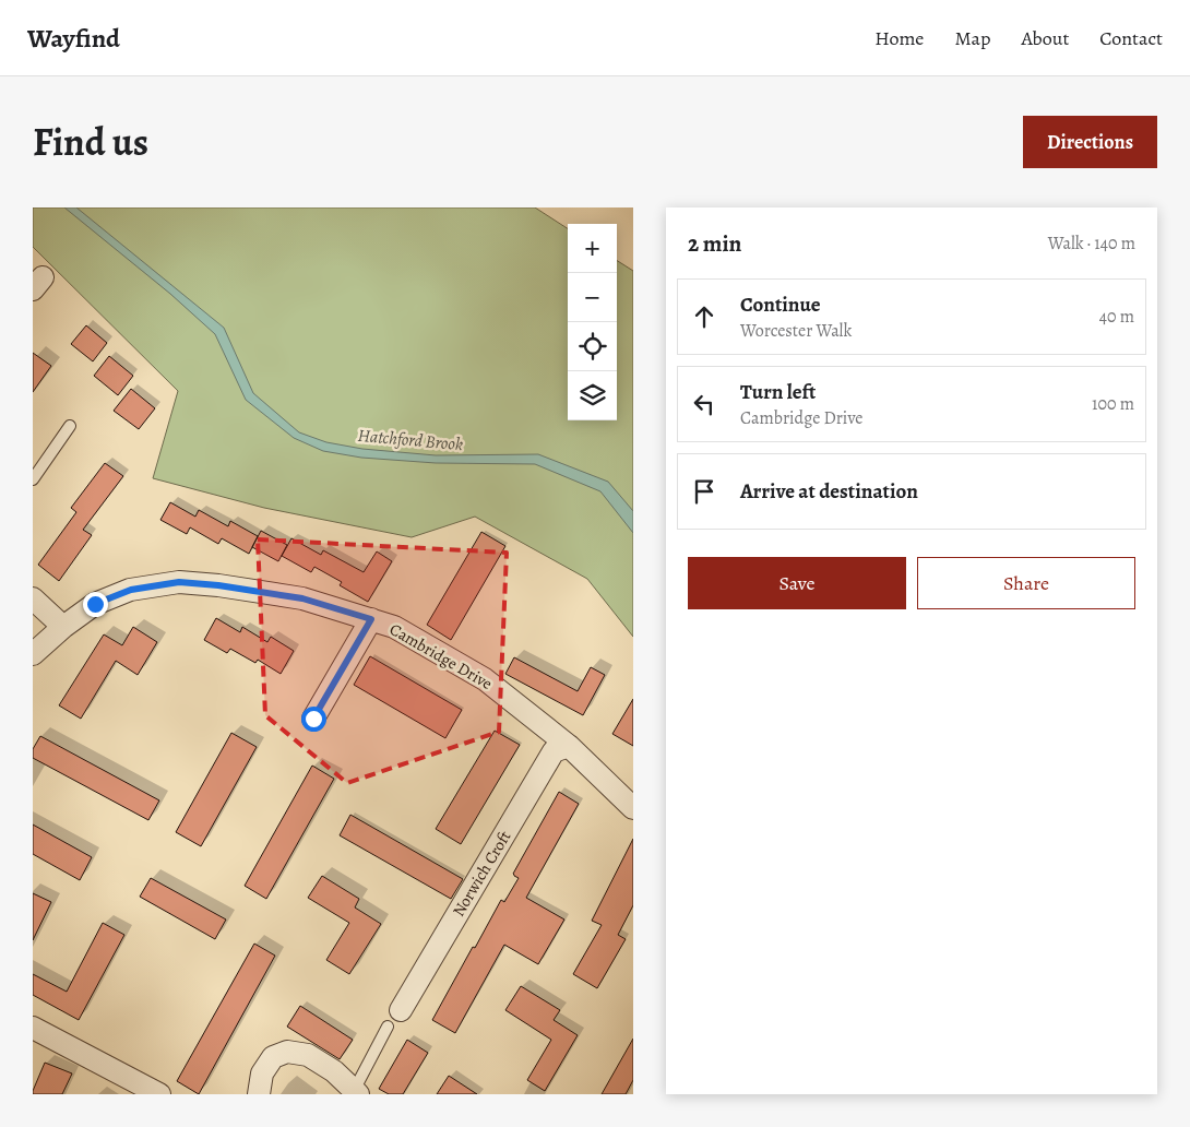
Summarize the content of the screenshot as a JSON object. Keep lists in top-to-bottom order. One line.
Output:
{"streets":{"street":["Cambridge Drive","Norwich Croft"]},"crossings":[["Cambridge Drive","Norwich Croft"]],"water":["Hatchford Brook"],"page":{"header":"Wayfind","nav":["Home","Map","About","Contact"],"title":"Find us","buttons":["Directions",["Save","Share"]],"heading":["2 min","Walk · 140 m"],"map_buttons":["+","−"],"list":[["Continue","Worcester Walk","40 m"],["Turn left","Cambridge Drive","100 m"],"Arrive at destination"]}}
